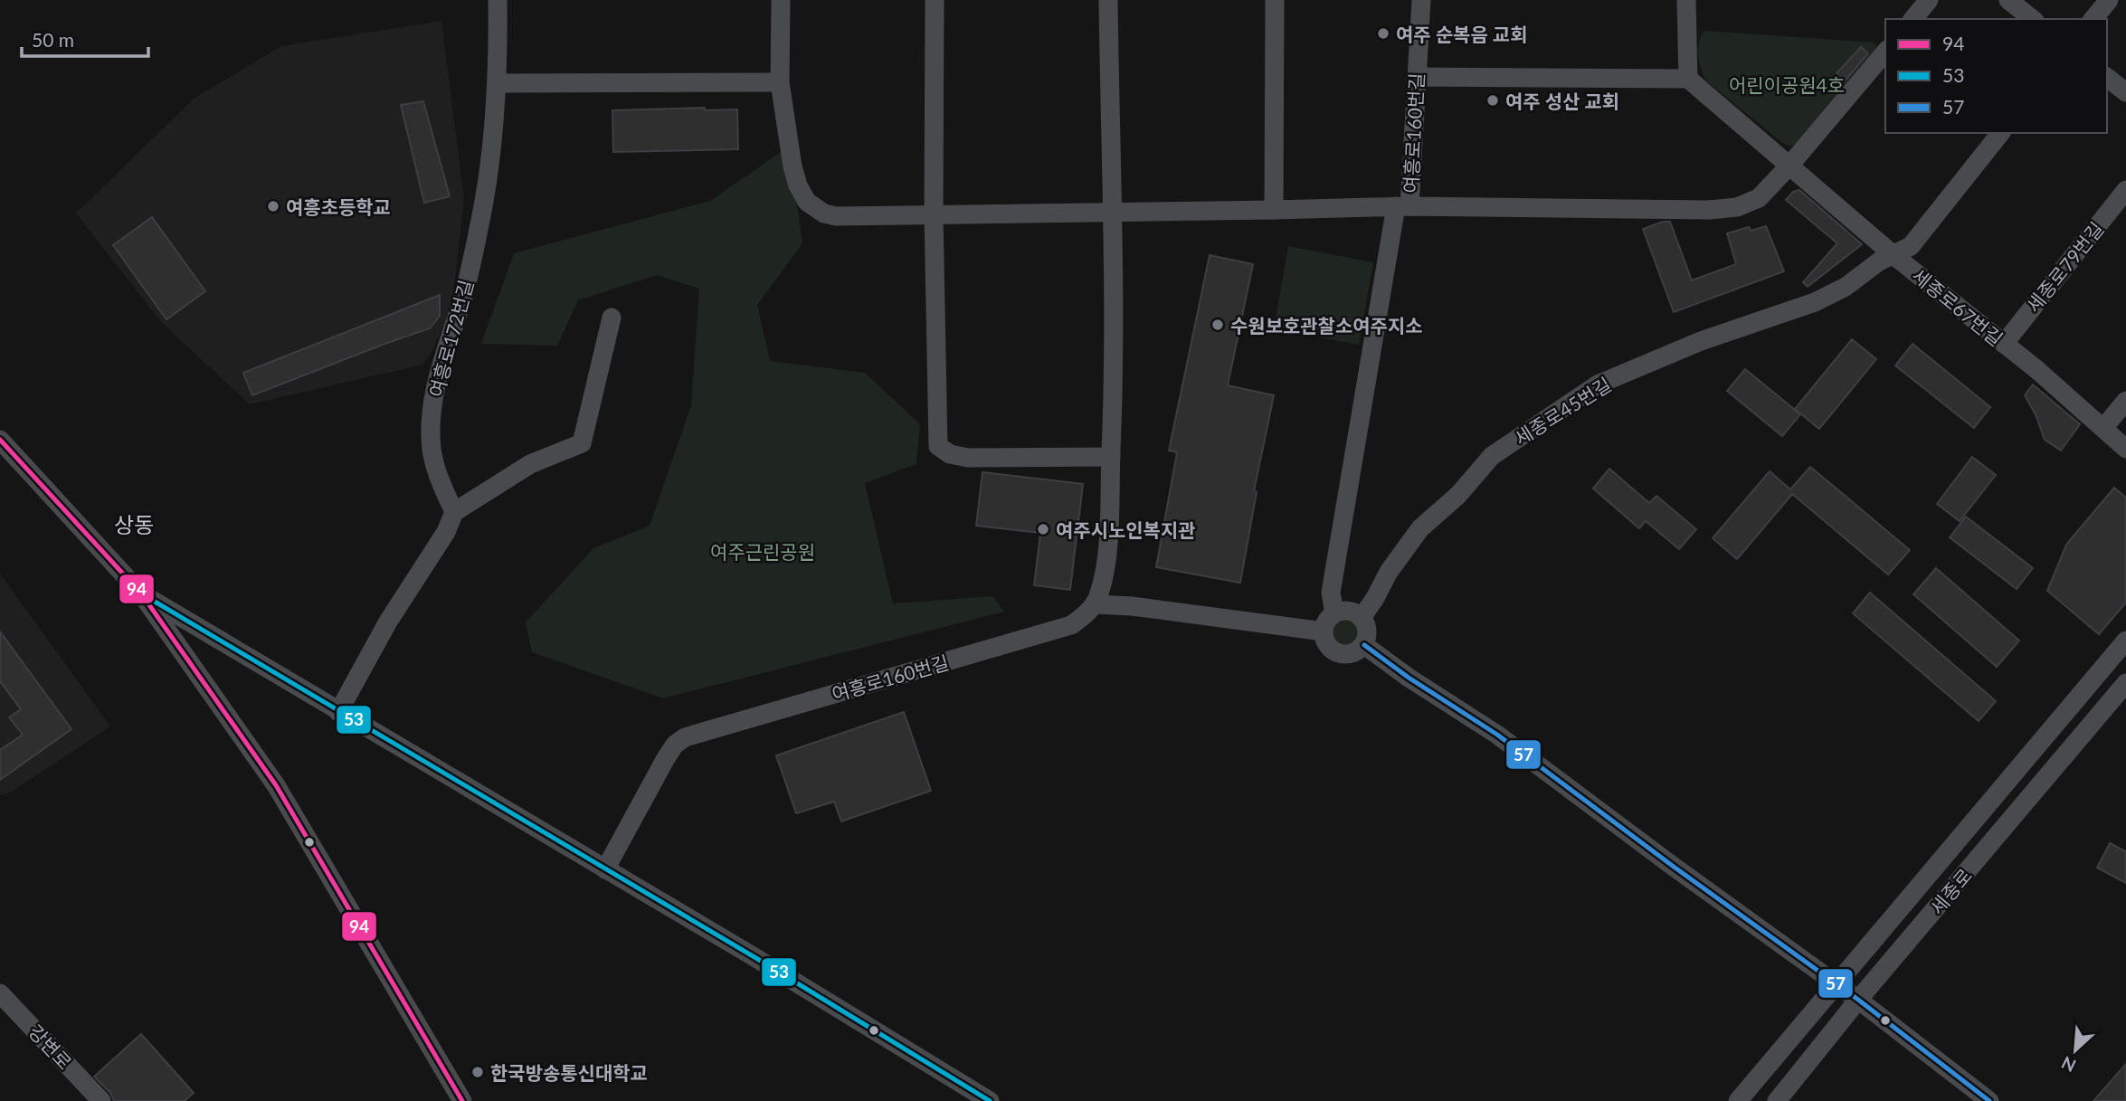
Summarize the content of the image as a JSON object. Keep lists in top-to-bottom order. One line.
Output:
{"streets":{"street":["여흥로160번길","세종로79번길","세종로67번길","여흥로172번길","세종로45번길","세종로","강변로"]},"crossings":[["세종로79번길","세종로67번길"],["세종로67번길","세종로45번길"]],"districts":["상동"],"parks":["어린이공원4호","여주근린공원"],"places":["여주 순복음 교회","여주 성산 교회","여흥초등학교","수원보호관찰소여주지소","여주시노인복지관","한국방송통신대학교"],"lines":["transit line 94","transit line 53","transit line 57"],"legend":["94","53","57"],"scale_bar":"50 m","north":"bottom left"}
